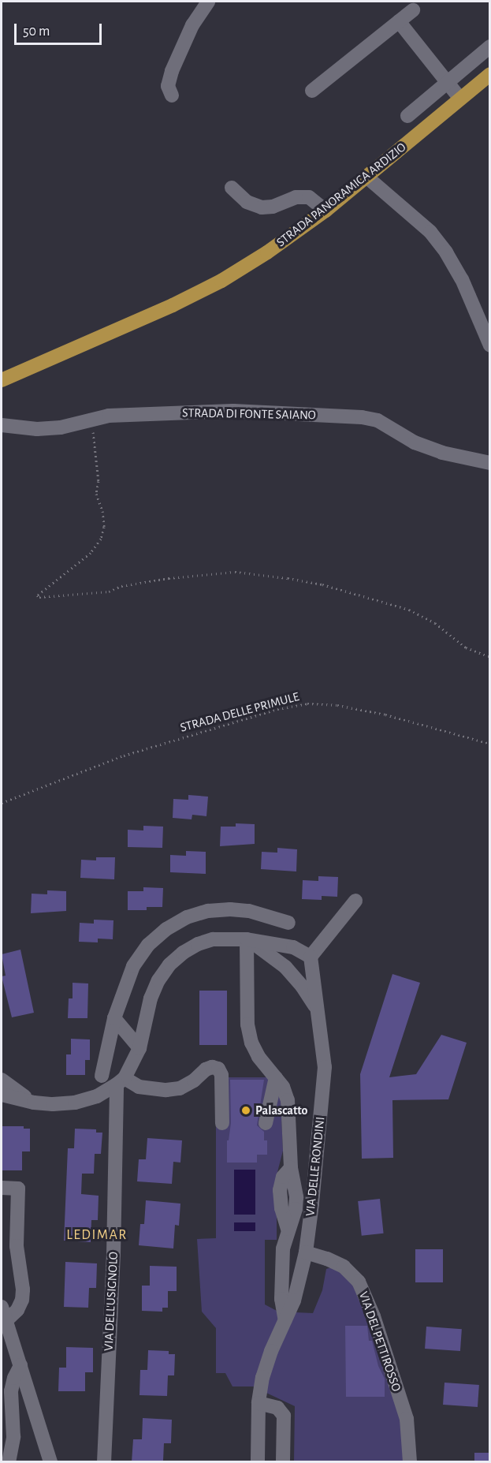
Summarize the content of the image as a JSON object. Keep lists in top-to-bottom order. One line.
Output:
{"streets":{"main road":["STRADA PANORAMICA ARDIZIO"],"street":["STRADA DI FONTE SAIANO","VIA DELLE RONDINI","VIA DELL'USIGNOLO","VIA DEL PETTIROSSO"],"path":["STRADA DELLE PRIMULE"]},"crossings":[["VIA DELLE RONDINI","VIA DEL PETTIROSSO"]],"districts":["LEDIMAR"],"places":["Palascatto"],"scale_bar":"50 m"}
